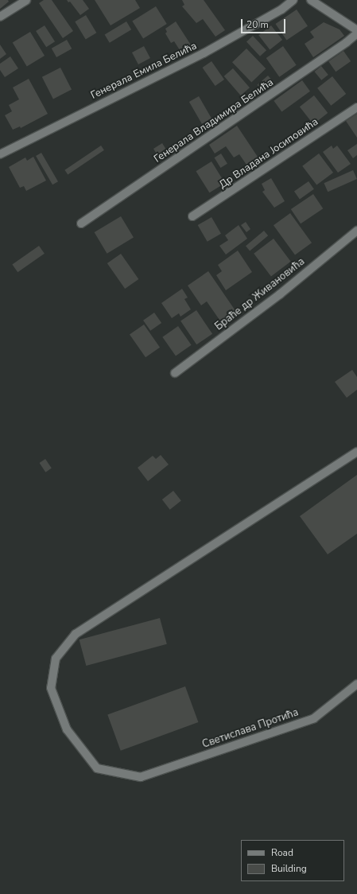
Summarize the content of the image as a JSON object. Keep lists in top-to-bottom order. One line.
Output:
{"streets":{"street":["Генерала Емила Белића","Генерала Владимира Белића","Др Владана Јосиповића","Браће др Живановића","Светислава Протића"]},"legend":["Road","Building"],"scale_bar":"20 m"}
